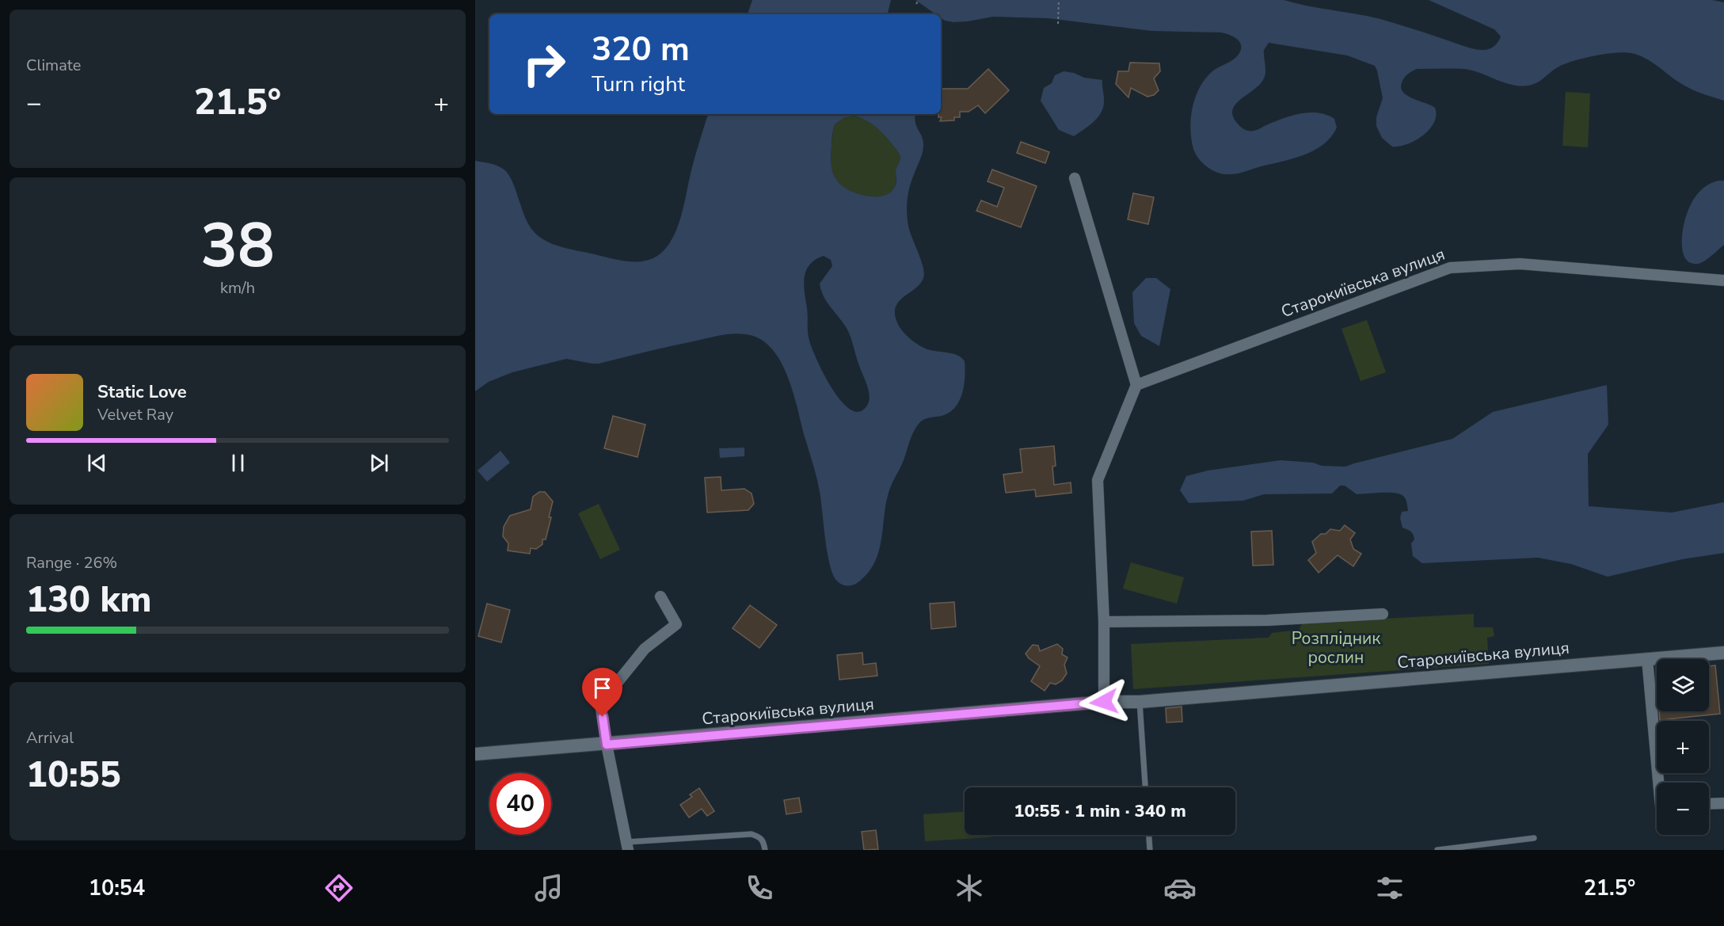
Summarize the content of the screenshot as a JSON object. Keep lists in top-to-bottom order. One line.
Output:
{"streets":{"street":["Старокиївська вулиця"]},"parks":["Розплідник рослин"],"page":{"tile":["Climate",["38","km/h"],["Range · 26%","130 km"],["Arrival","10:55"]],"turn":["320 m","Turn right"],"heat":["−","21.5°","+"],"song":["Static Love","Velvet Ray"],"map_buttons":["+","−"],"limit":"40","trip":"10:55 · 1 min · 340 m","tabs":["10:54","21.5°"]}}
